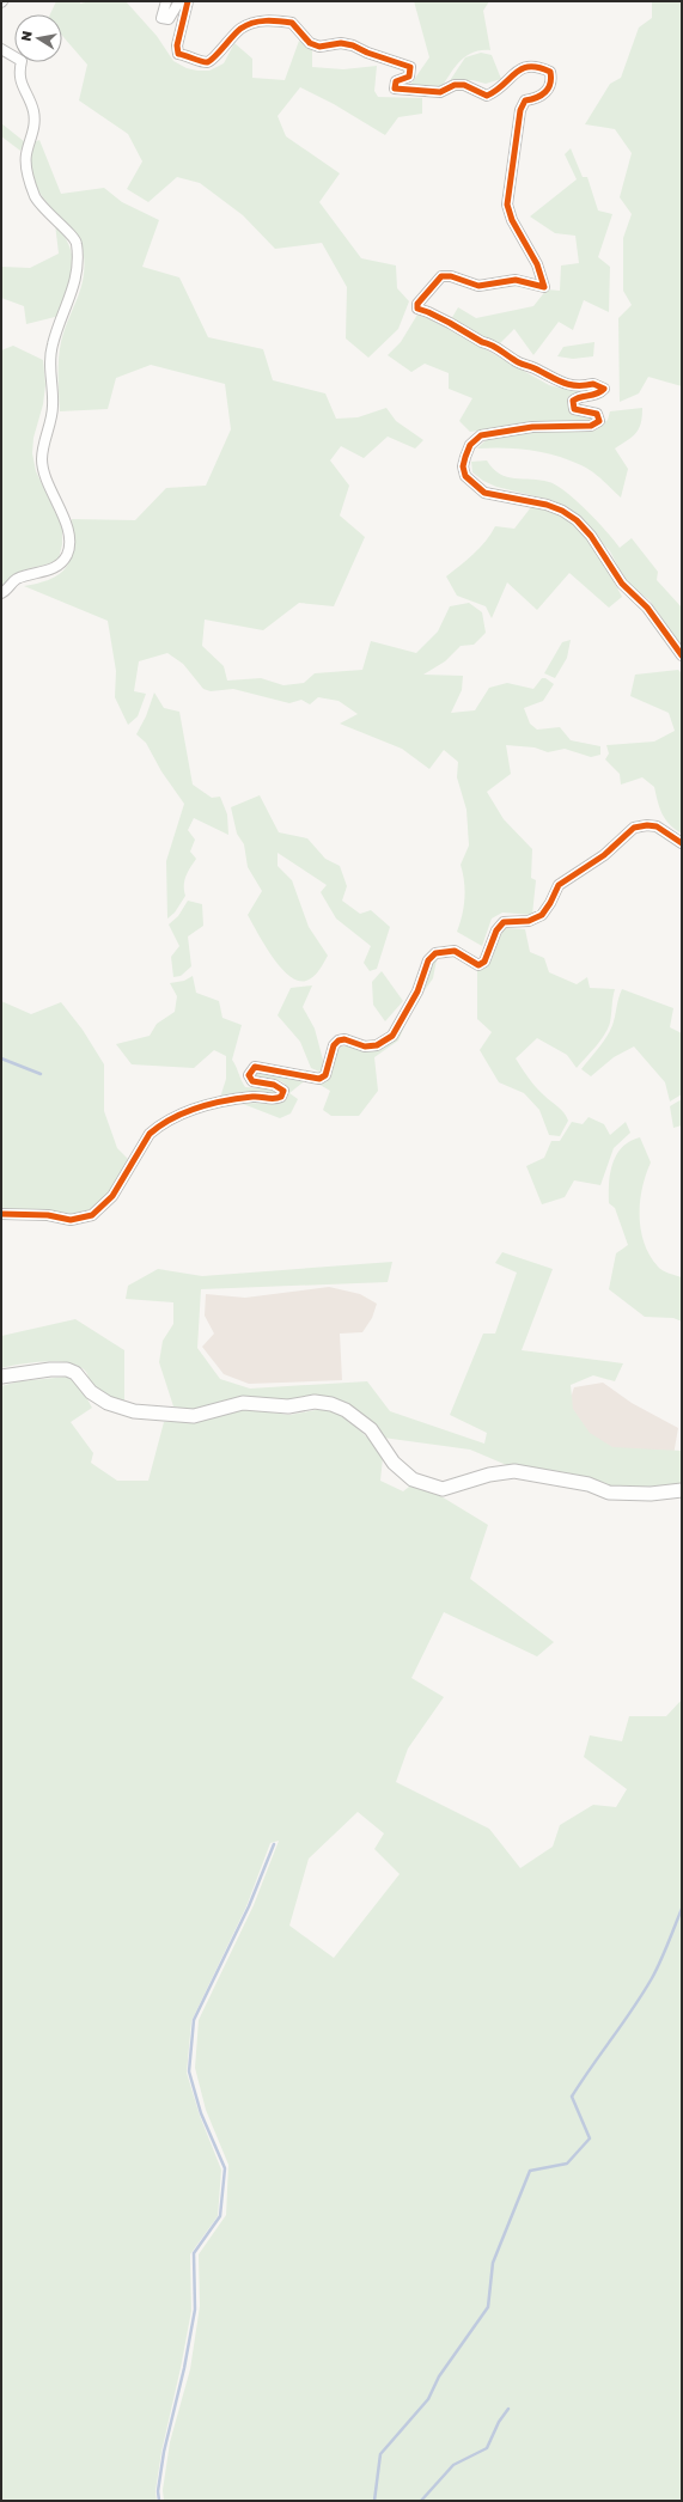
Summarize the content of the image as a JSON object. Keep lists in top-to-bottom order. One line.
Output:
{"north":"left"}
